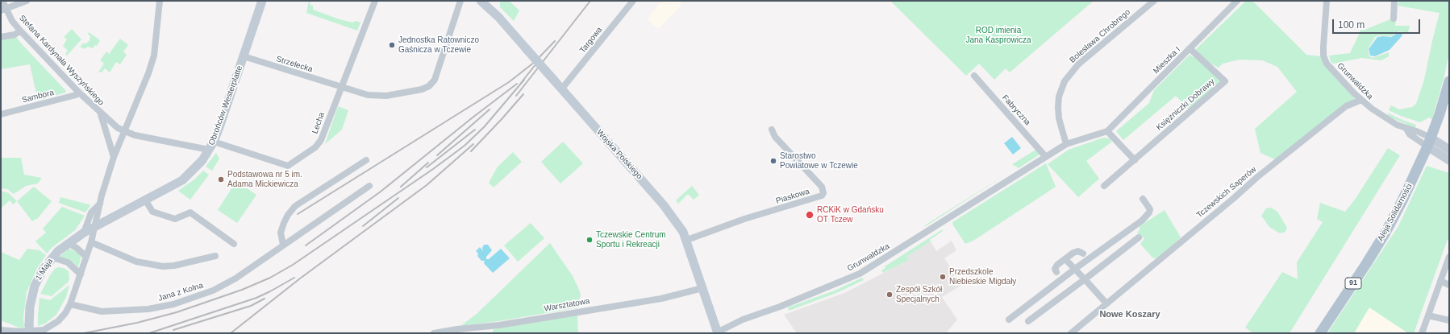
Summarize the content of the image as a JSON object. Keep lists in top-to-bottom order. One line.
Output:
{"streets":{"main road":["Aleja Solidarności","91"],"street":["Bolesława Chrobrego","Targowa","Stefana Kardynała Wyszyńskiego","Mieszka I","Strzelecka","Grunwaldzka","Sambora","Księżniczki Dobrawy","Obrońców Westerplatte","Fabryczna","Lecha","Wojska Polskiego","Tczewskich Saperów","Piaskowa","1 Maja","Jana z Kolna","Warsztatowa"]},"crossings":[["Bolesława Chrobrego","Grunwaldzka"],["Targowa","Wojska Polskiego"],["Stefana Kardynała Wyszyńskiego","Sambora"],["Stefana Kardynała Wyszyńskiego","Obrońców Westerplatte"],["Mieszka I","Księżniczki Dobrawy"],["Strzelecka","Obrońców Westerplatte"],["Strzelecka","Lecha"],["Grunwaldzka","Fabryczna"],["Grunwaldzka","Wojska Polskiego"],["Grunwaldzka","Tczewskich Saperów"],["Grunwaldzka","Aleja Solidarności"],["Obrońców Westerplatte","Lecha"],["Obrońców Westerplatte","1 Maja"],["Wojska Polskiego","Piaskowa"],["Wojska Polskiego","Warsztatowa"]],"districts":["Nowe Koszary"],"parks":["ROD imienia Jana Kasprowicza"],"places":["Jednostka Ratowniczo Gaśnicza w Tczewie","Starostwo Powiatowe w Tczewie","Podstawowa nr 5 im. Adama Mickiewicza","RCKiK w Gdańsku OT Tczew","Tczewskie Centrum Sportu i Rekreacji","Przedszkole Niebieskie Migdały","Zespół Szkół Specjalnych"],"scale_bar":"100 m"}
